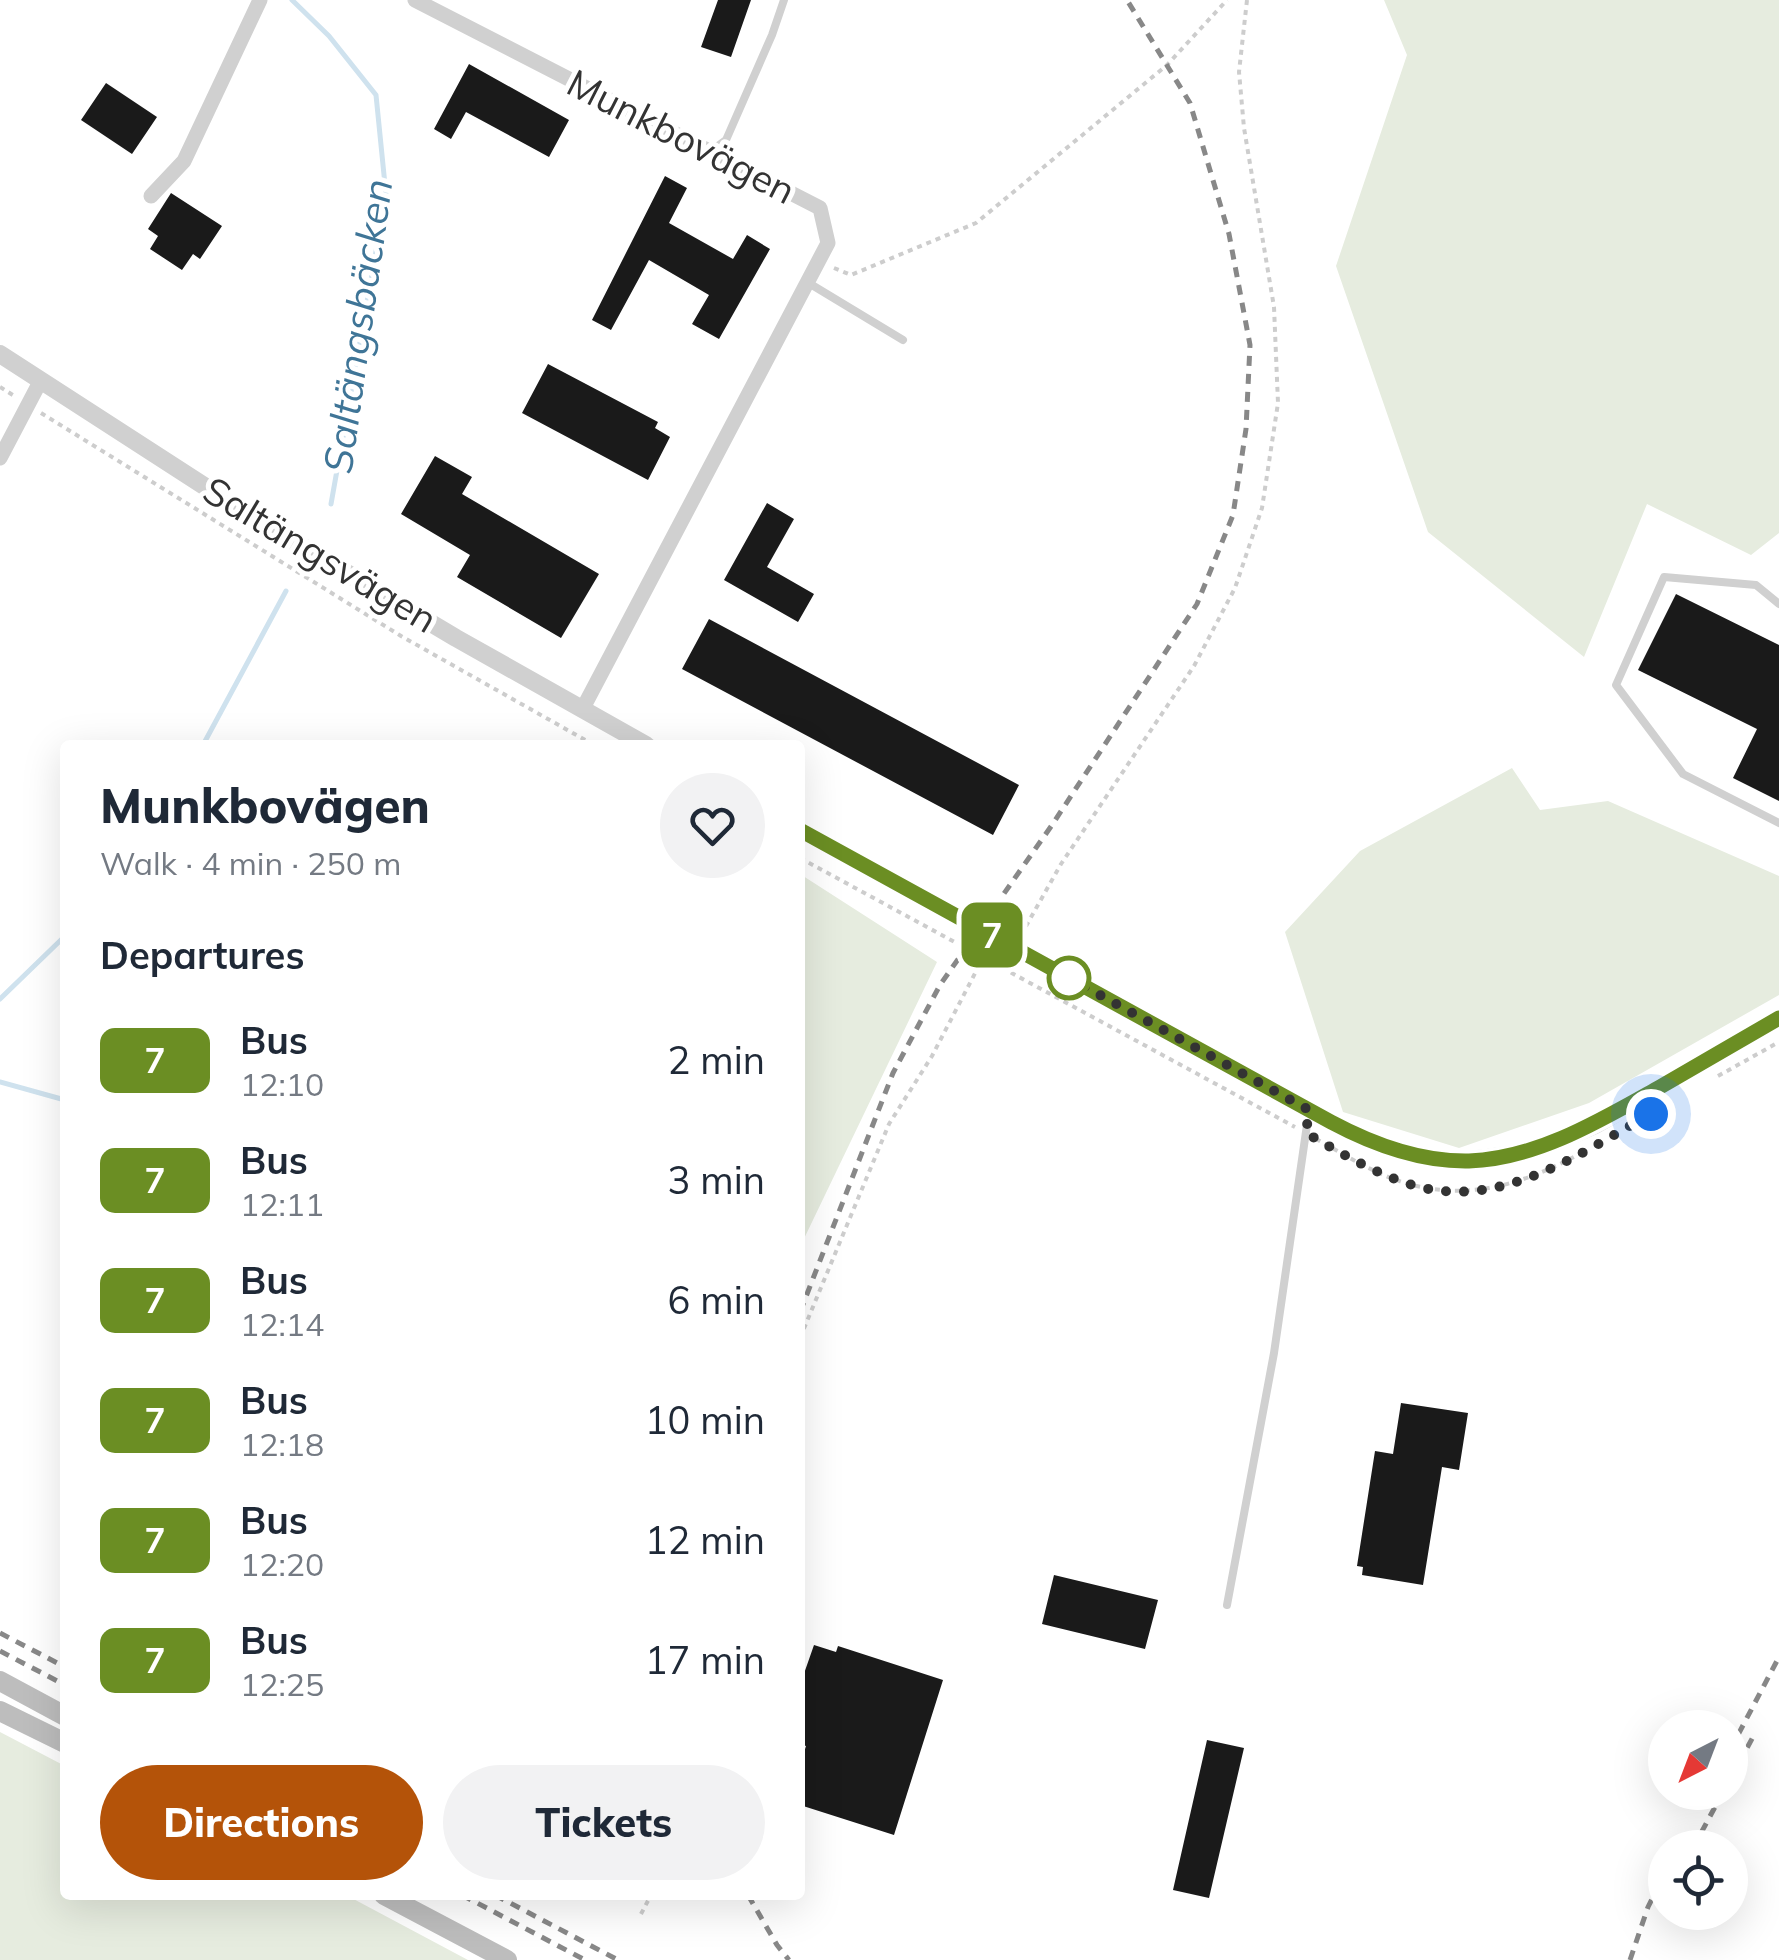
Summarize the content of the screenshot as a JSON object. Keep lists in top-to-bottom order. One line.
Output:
{"streets":{"street":["Munkbovägen","Saltängsvägen"]},"crossings":[["Munkbovägen","Saltängsvägen"]],"water":["Saltängsbäcken"],"lines":["bus line 7"],"north":"bottom left","page":{"on_map":"7","heading":[["Munkbovägen","Walk · 4 min · 250 m"],"Departures"],"list":[{"mark":"7","name":"Bus","note":"12:10","value":"2 min"},{"mark":"7","name":"Bus","note":"12:11","value":"3 min"},{"mark":"7","name":"Bus","note":"12:14","value":"6 min"},{"mark":"7","name":"Bus","note":"12:18","value":"10 min"},{"mark":"7","name":"Bus","note":"12:20","value":"12 min"},{"mark":"7","name":"Bus","note":"12:25","value":"17 min"}],"buttons":["Directions","Tickets"]}}
